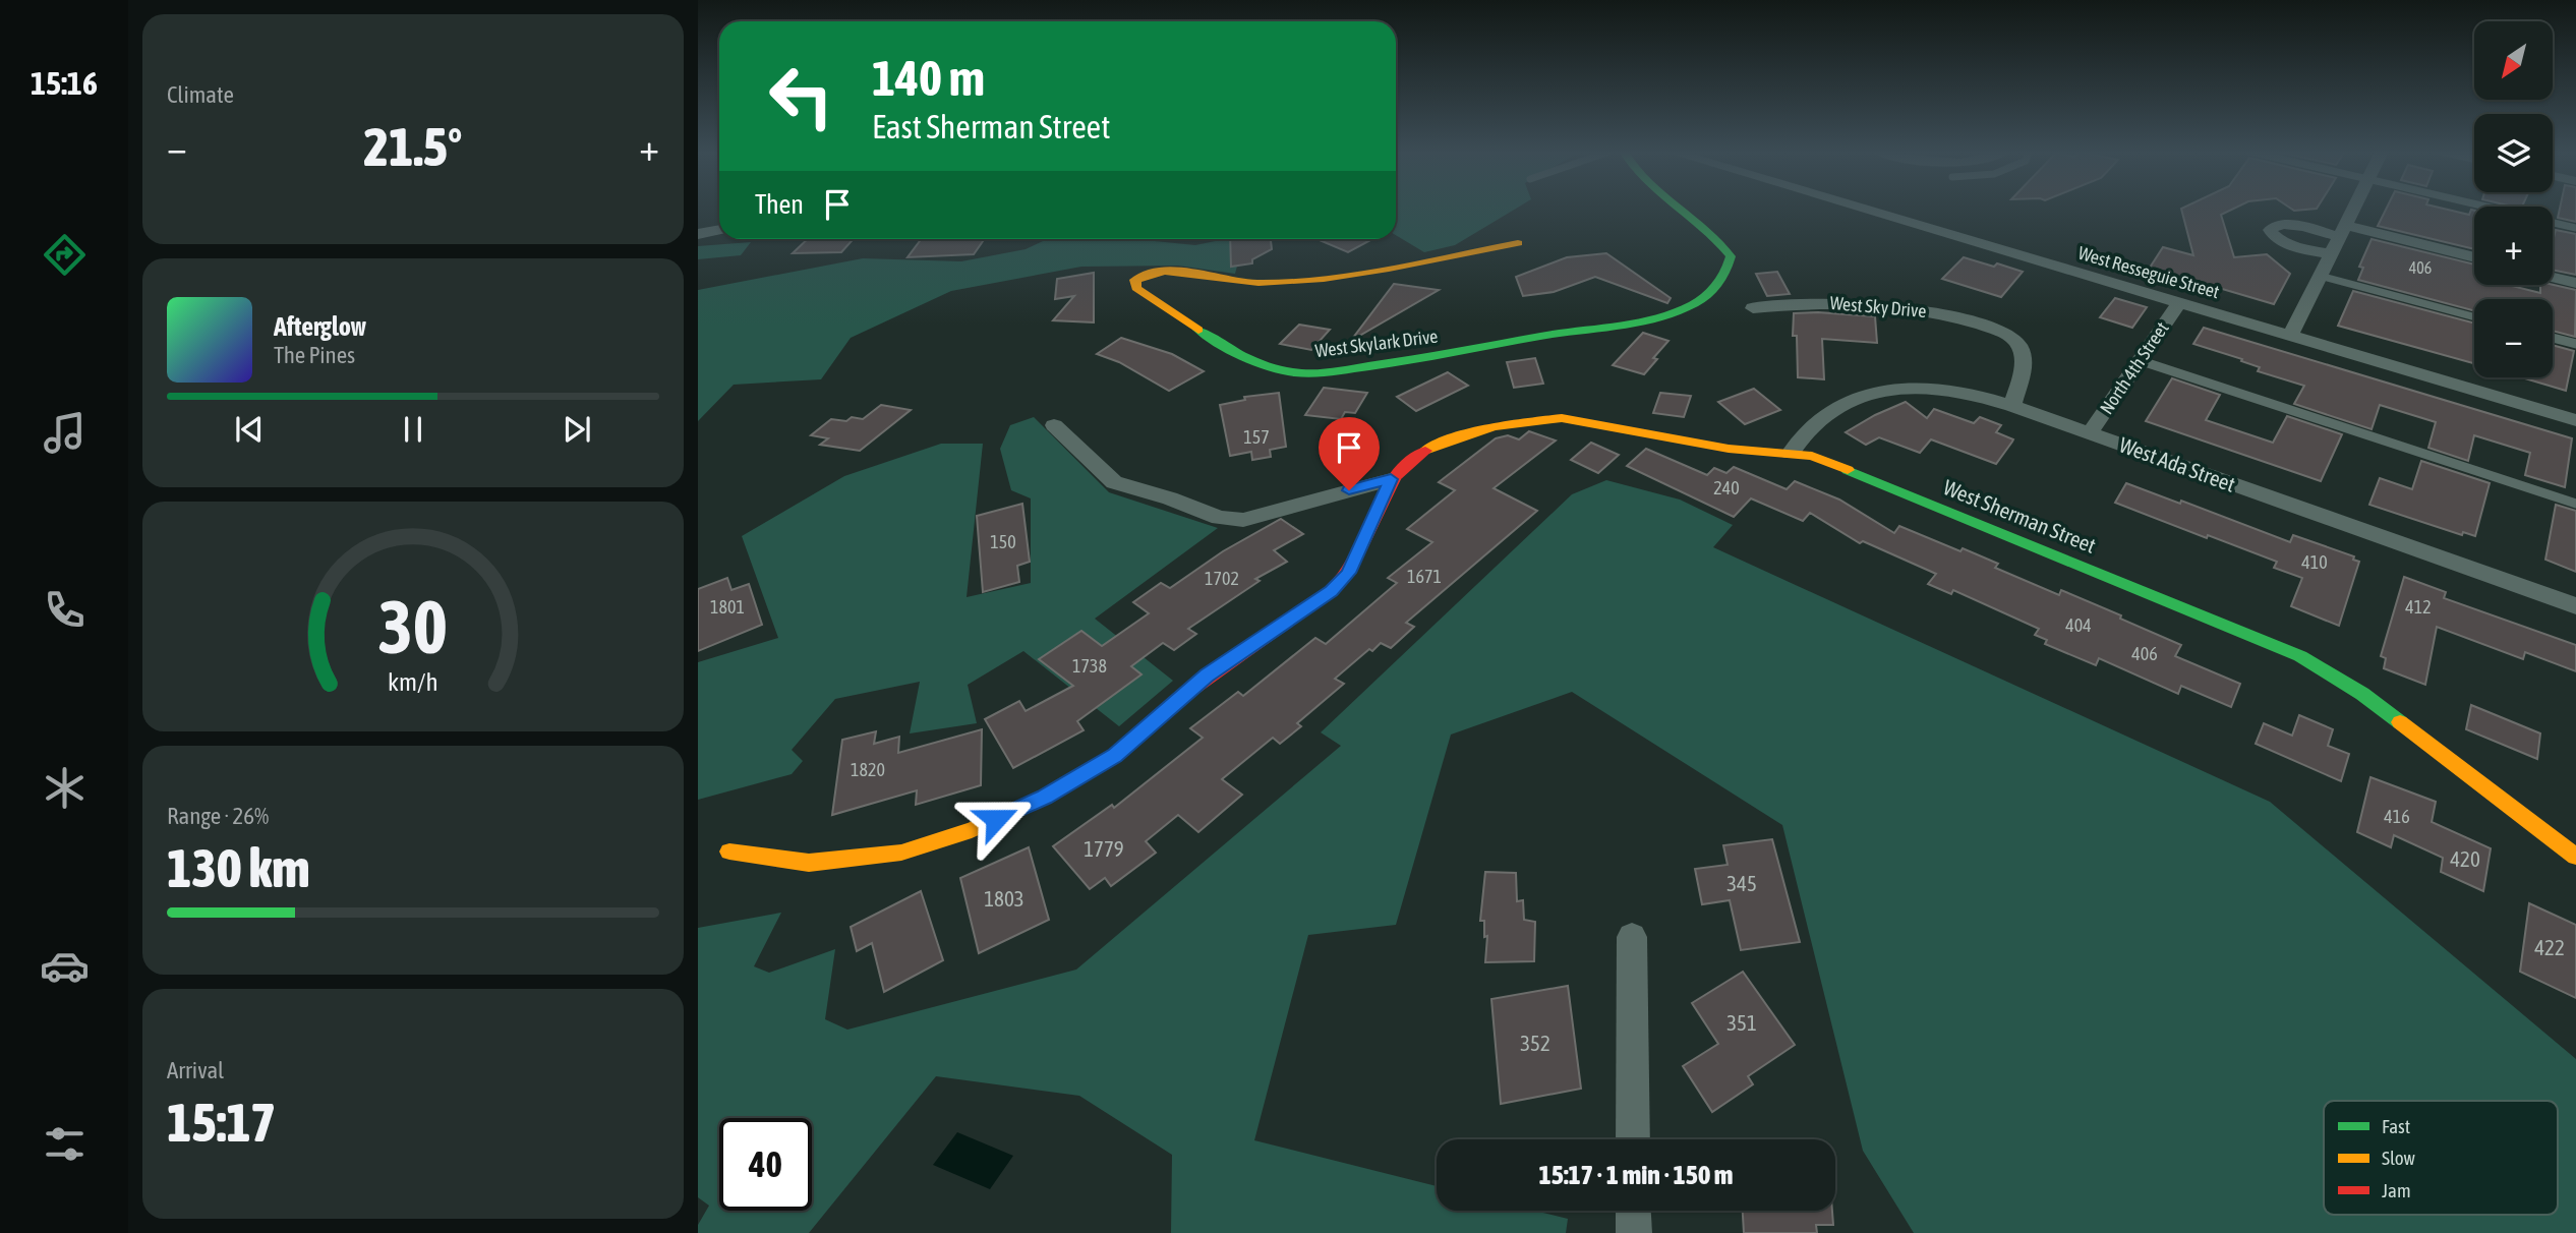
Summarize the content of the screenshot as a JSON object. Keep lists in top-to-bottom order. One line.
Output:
{"streets":{"street":["West Resseguie Street","West Sky Drive","West Skylark Drive","North 4th Street","West Ada Street","West Sherman Street"]},"crossings":[["West Resseguie Street","North 4th Street"],["West Sky Drive","West Ada Street"],["North 4th Street","West Ada Street"],["West Ada Street","West Sherman Street"]],"house_numbers":["406","157","240","150","410","1671","1702","1801","412","404","406","1738","1820","416","1779","420","345","1803","422","351","352"],"legend":["Fast","Slow","Jam"],"north":"bottom left","page":{"tabs":"15:16","tile":["Climate",["Range · 26%","130 km"],["Arrival","15:17"]],"map_buttons":["+","−"],"turn":["140 m","East Sherman Street"],"heat":["−","21.5°","+"],"then":"Then","song":["Afterglow","The Pines"],"limit":"40","trip":"15:17 · 1 min · 150 m","gauge":["30","km/h"]}}
